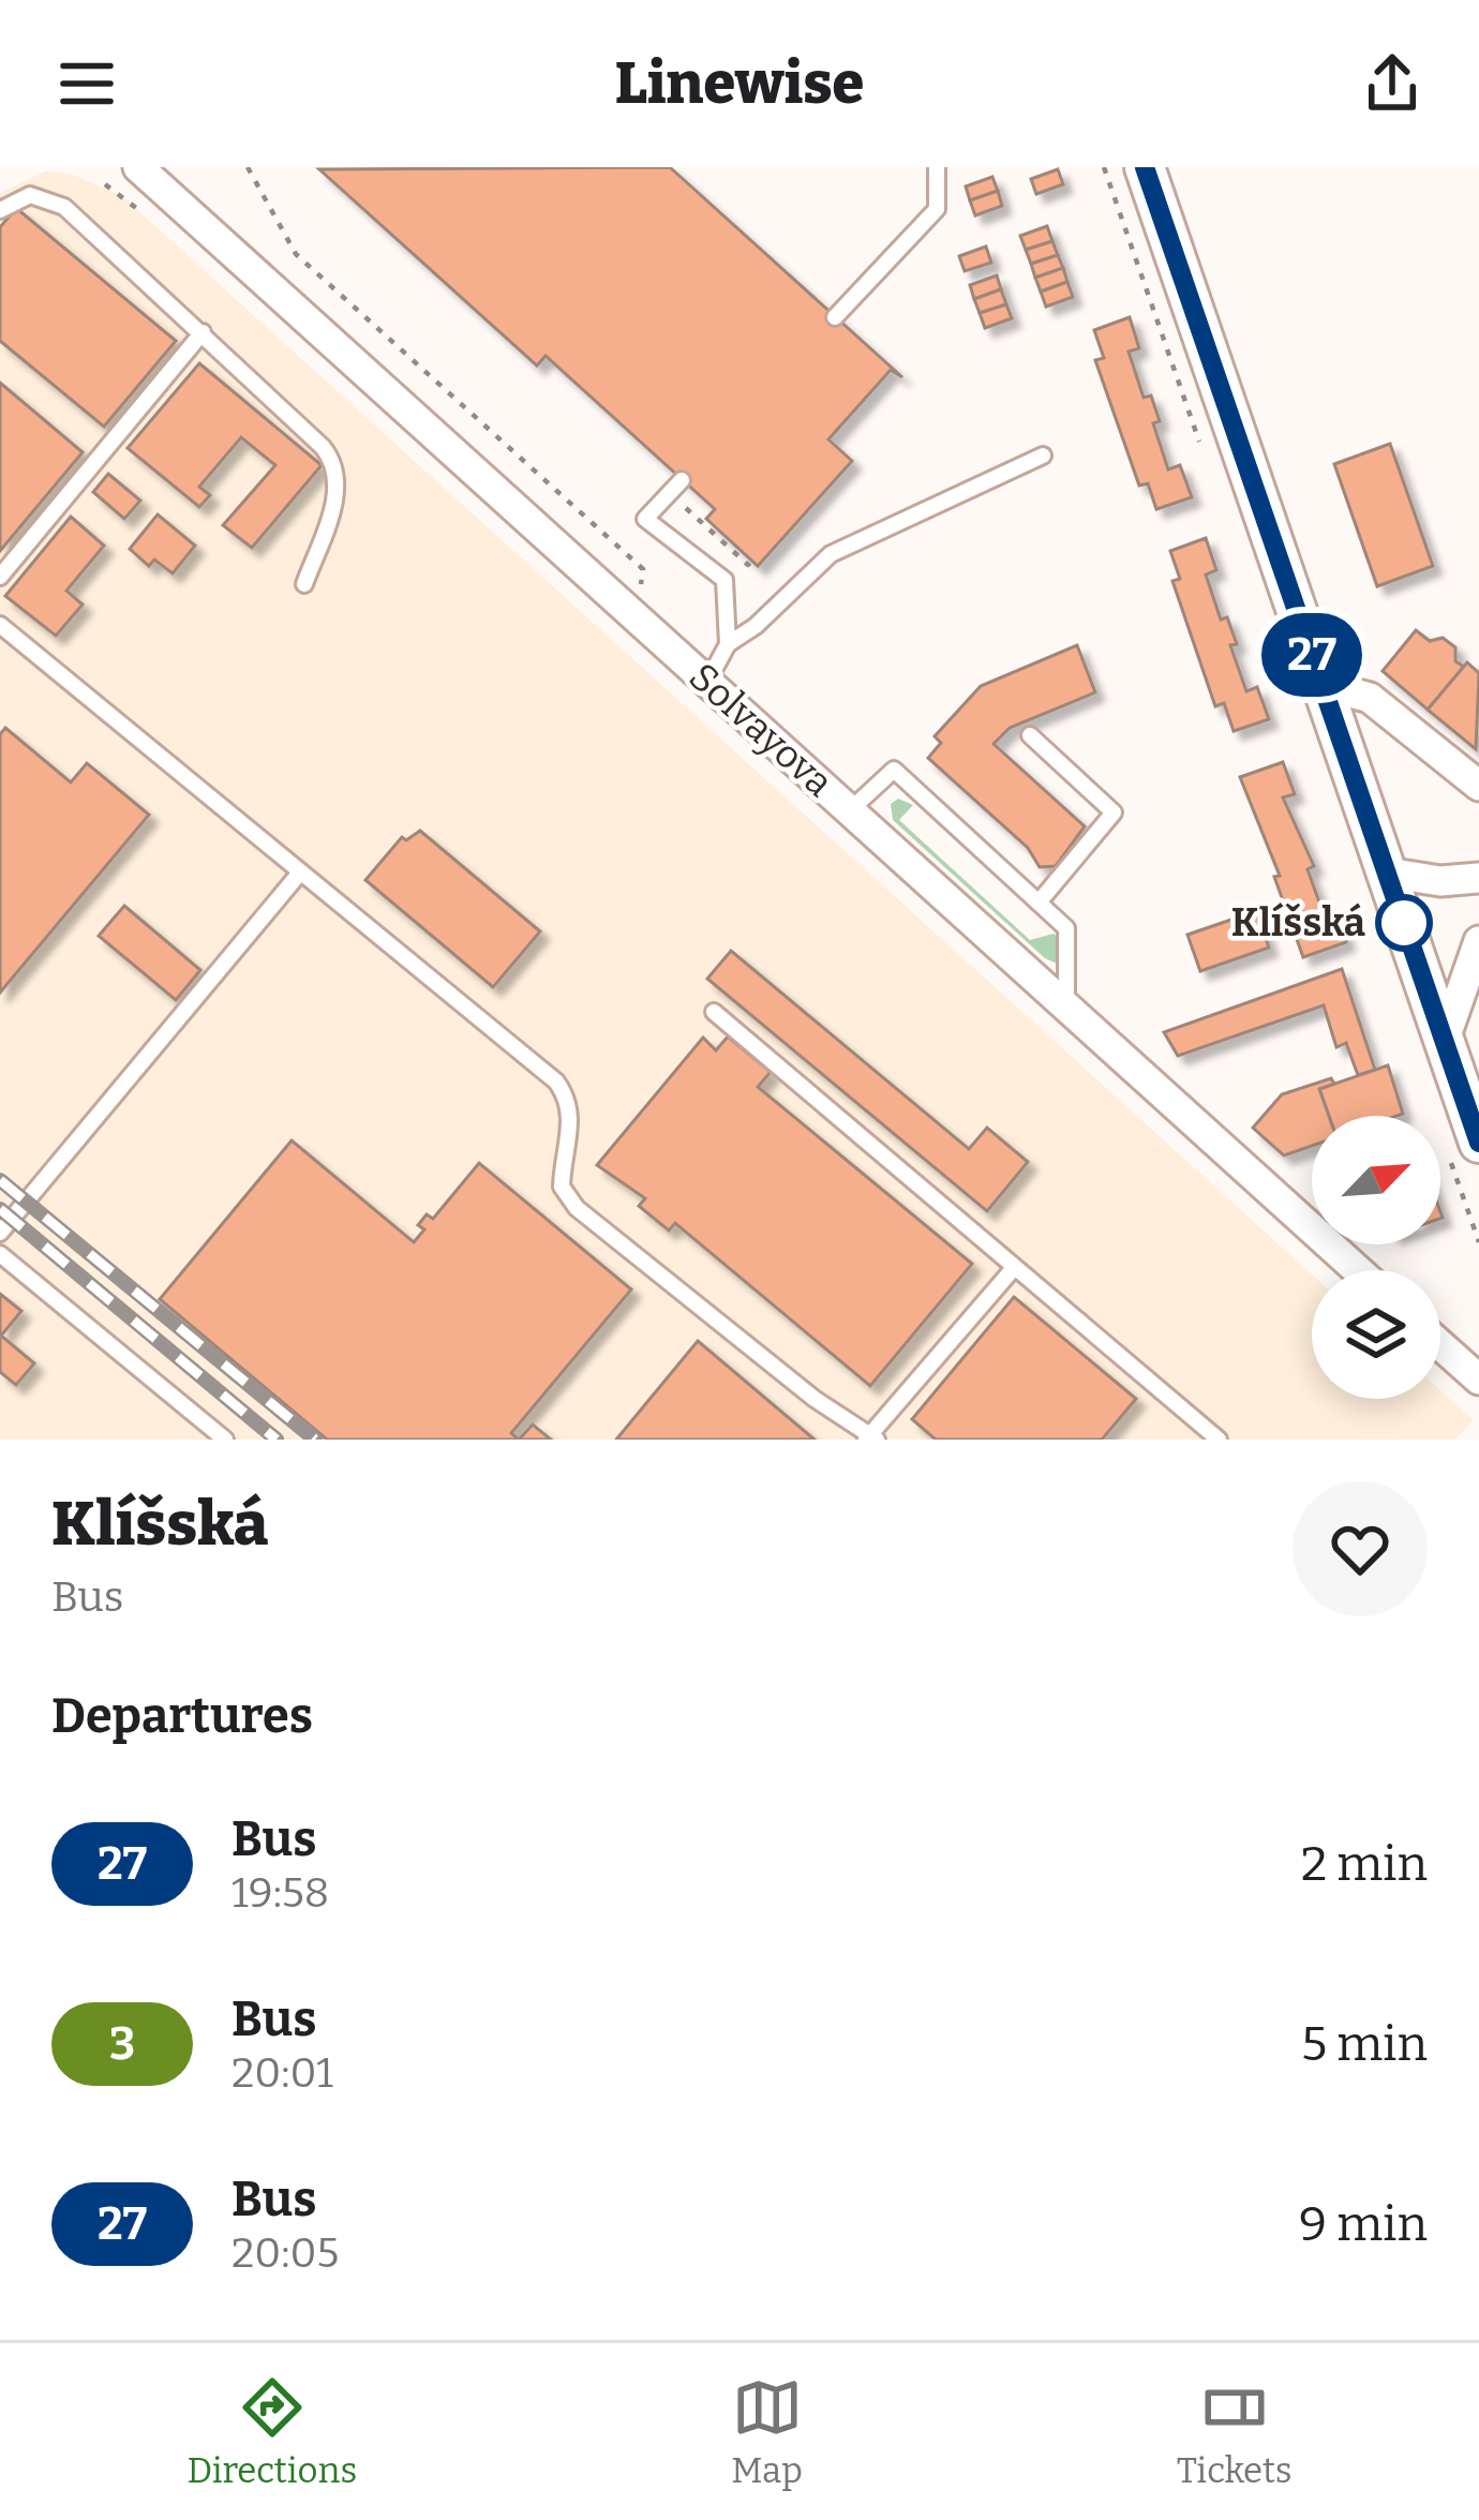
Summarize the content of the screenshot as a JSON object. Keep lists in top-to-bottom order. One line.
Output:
{"streets":{"street":["Solvayova"]},"places":["Klíšská"],"lines":["bus line 27"],"north":"top right","page":{"header":"Linewise","on_map":"27","heading":[["Klíšská","Bus"],"Departures"],"list":[{"mark":"27","name":"Bus","note":"19:58","value":"2 min"},{"mark":"3","name":"Bus","note":"20:01","value":"5 min"},{"mark":"27","name":"Bus","note":"20:05","value":"9 min"}],"tabs":["Directions","Map","Tickets"]}}
